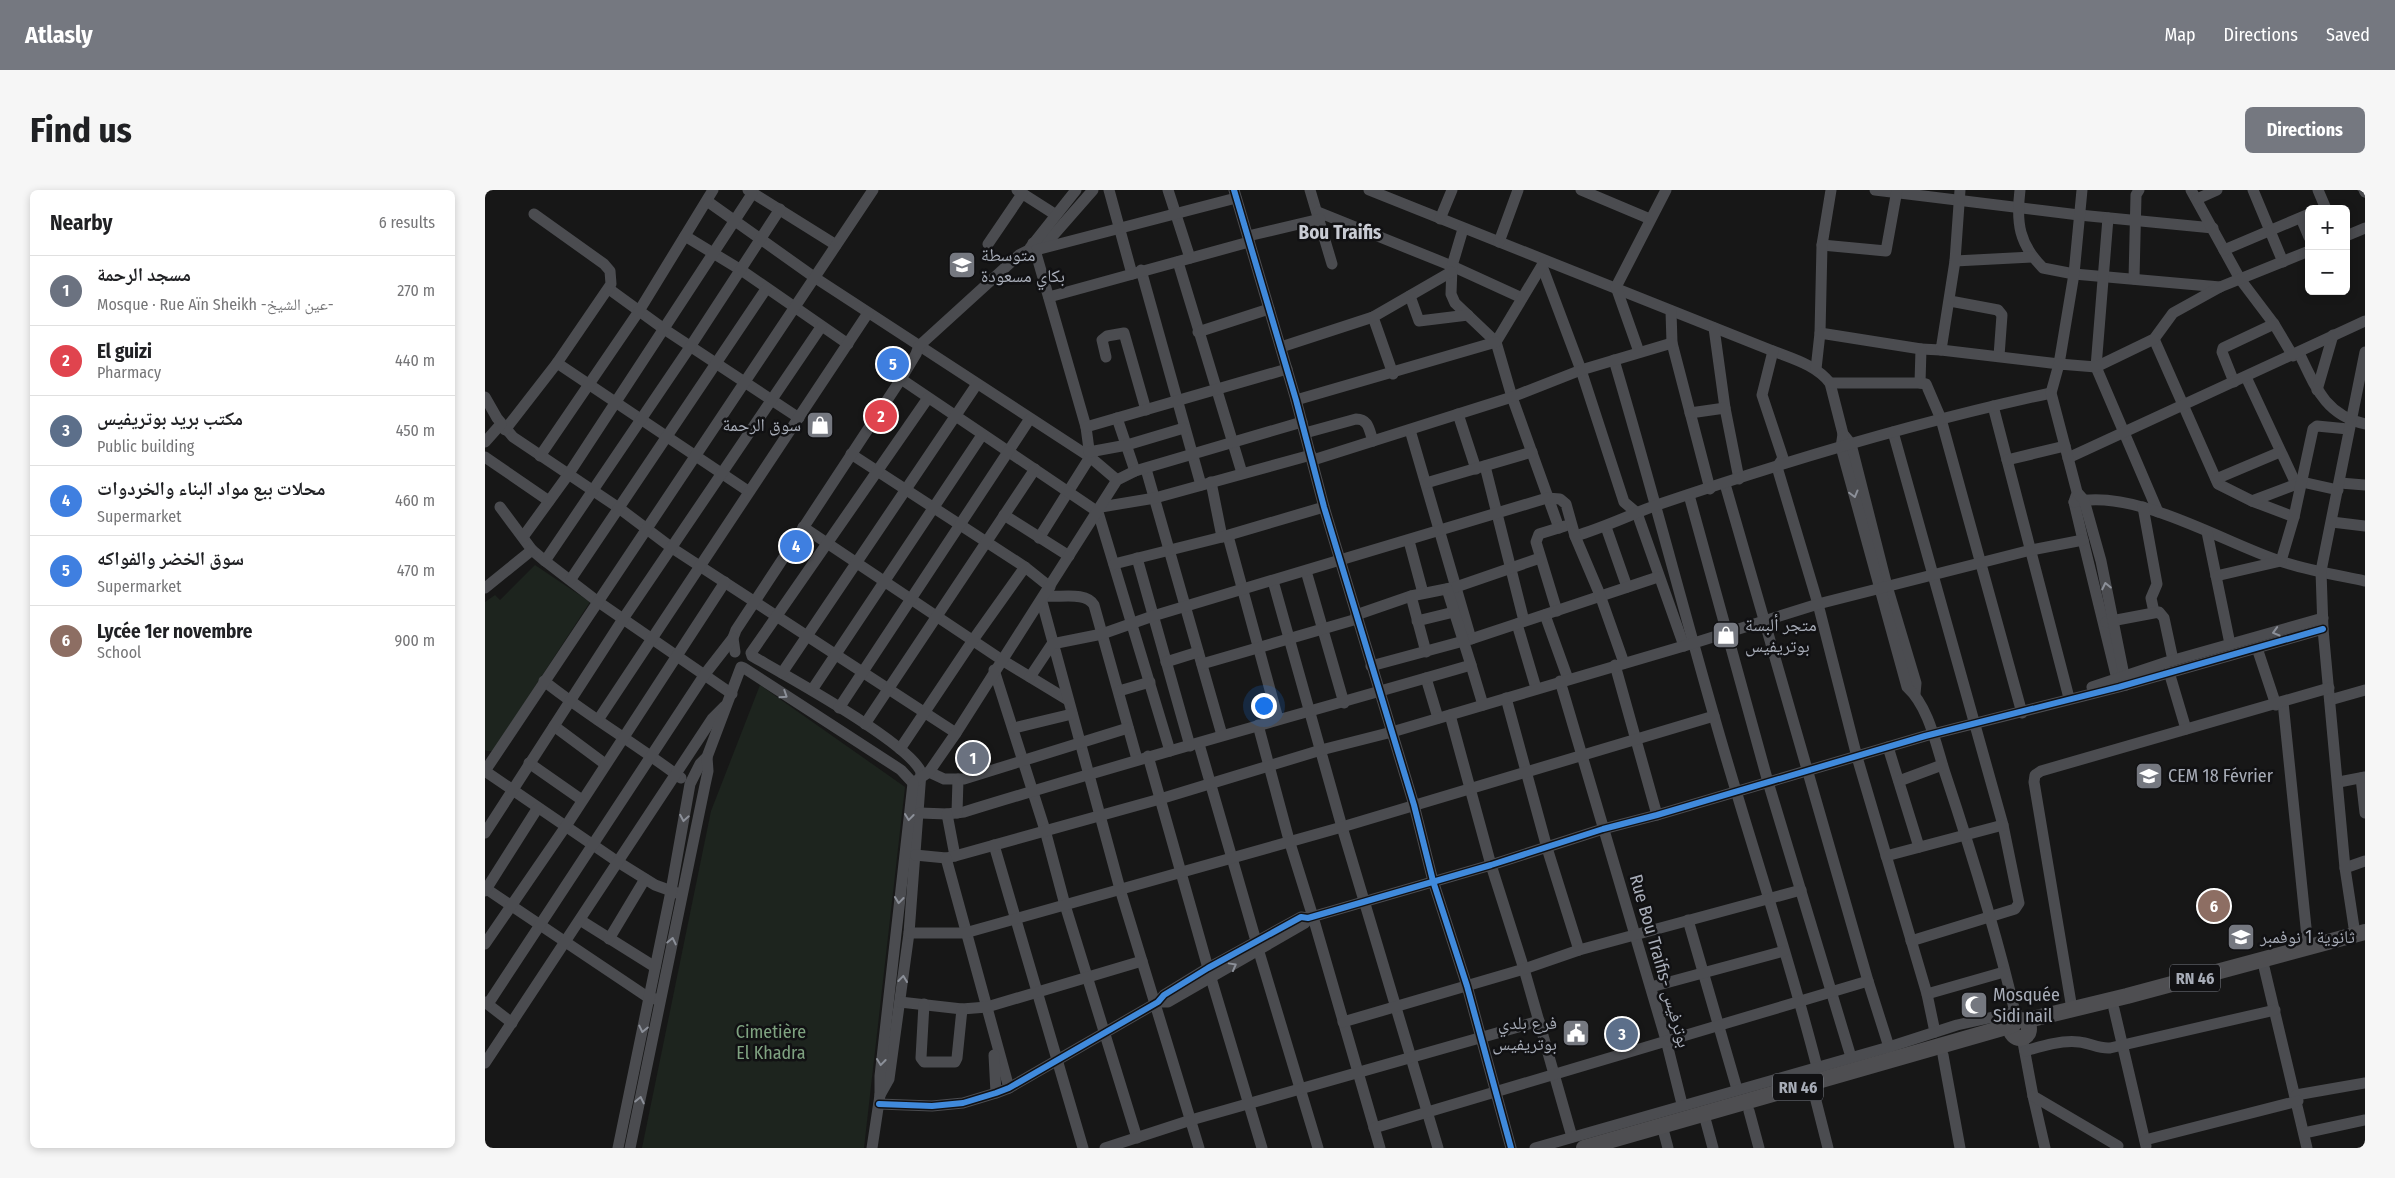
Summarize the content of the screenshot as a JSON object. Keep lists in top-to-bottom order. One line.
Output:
{"streets":{"highway":["RN 46"],"street":["Rue Bou Traifis- بوترفيس"]},"districts":["Bou Traifis"],"parks":["Cimetière El Khadra"],"places":{"school or university":["متوسطة بكاي مسعودة","CEM 18 Février","ثانوية 1 نوفمبر"],"shop":["سوق الرحمة","متجر ألبسة بوتريفيس"],"mosque":["Mosquée Sidi nail"],"public building":["فرع بلدي بوتريفيس"]},"page":{"header":"Atlasly","nav":["Map","Directions","Saved"],"buttons":"Directions","title":"Find us","heading":["Nearby","6 results"],"map_buttons":["+","−"],"list":[{"mark":"1","name":"مسجد الرحمة","note":"Mosque · Rue Aïn Sheikh -عين الشيخ-","value":"270 m"},{"mark":"2","name":"El guizi","note":"Pharmacy","value":"440 m"},{"mark":"3","name":"مكتب بريد بوتريفيس","note":"Public building","value":"450 m"},{"mark":"4","name":"محلات ببع مواد البناء والخردوات","note":"Supermarket","value":"460 m"},{"mark":"5","name":"سوق الخضر والفواكه","note":"Supermarket","value":"470 m"},{"mark":"6","name":"Lycée 1er novembre","note":"School","value":"900 m"}],"pins":["5","2","4","1","6","3"]}}
